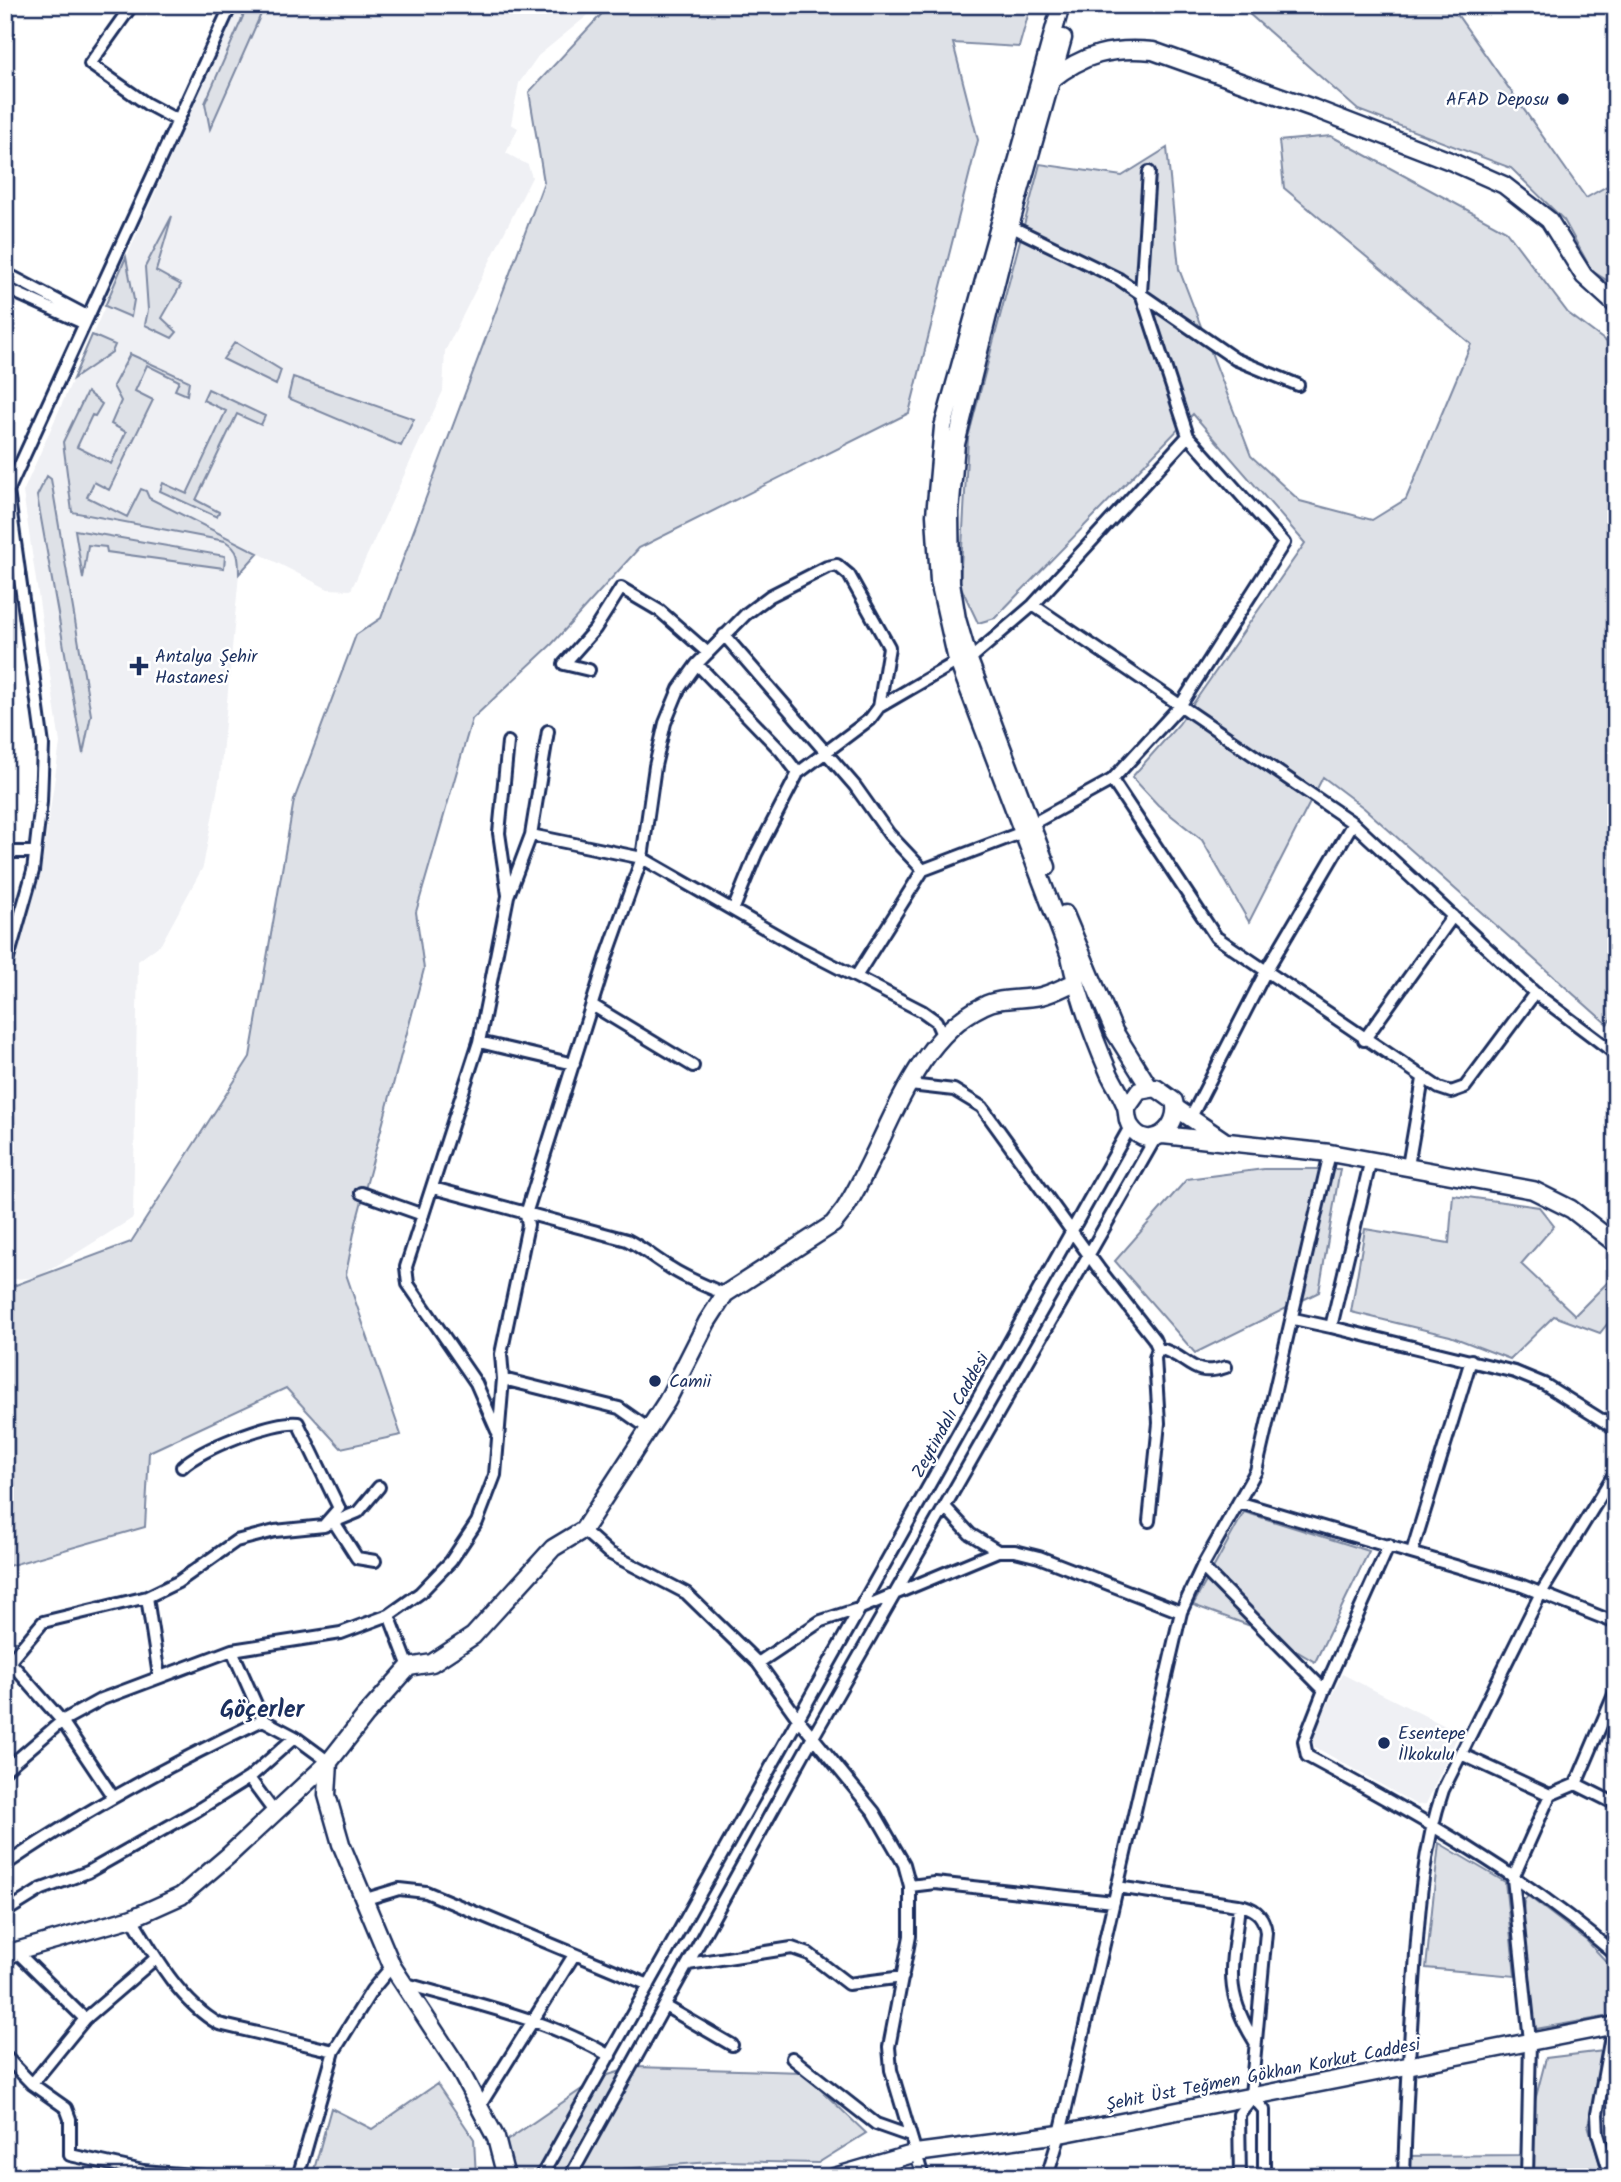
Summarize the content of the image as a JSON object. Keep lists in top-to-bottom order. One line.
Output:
{"streets":{"street":["Zeytindalı Caddesi","Şehit Üst Teğmen Gökhan Korkut Caddesi"]},"districts":["Göçerler"],"places":{"other":["AFAD Deposu","Camii","Esentepe İlkokulu"],"health":["Antalya Şehir Hastanesi"]}}
